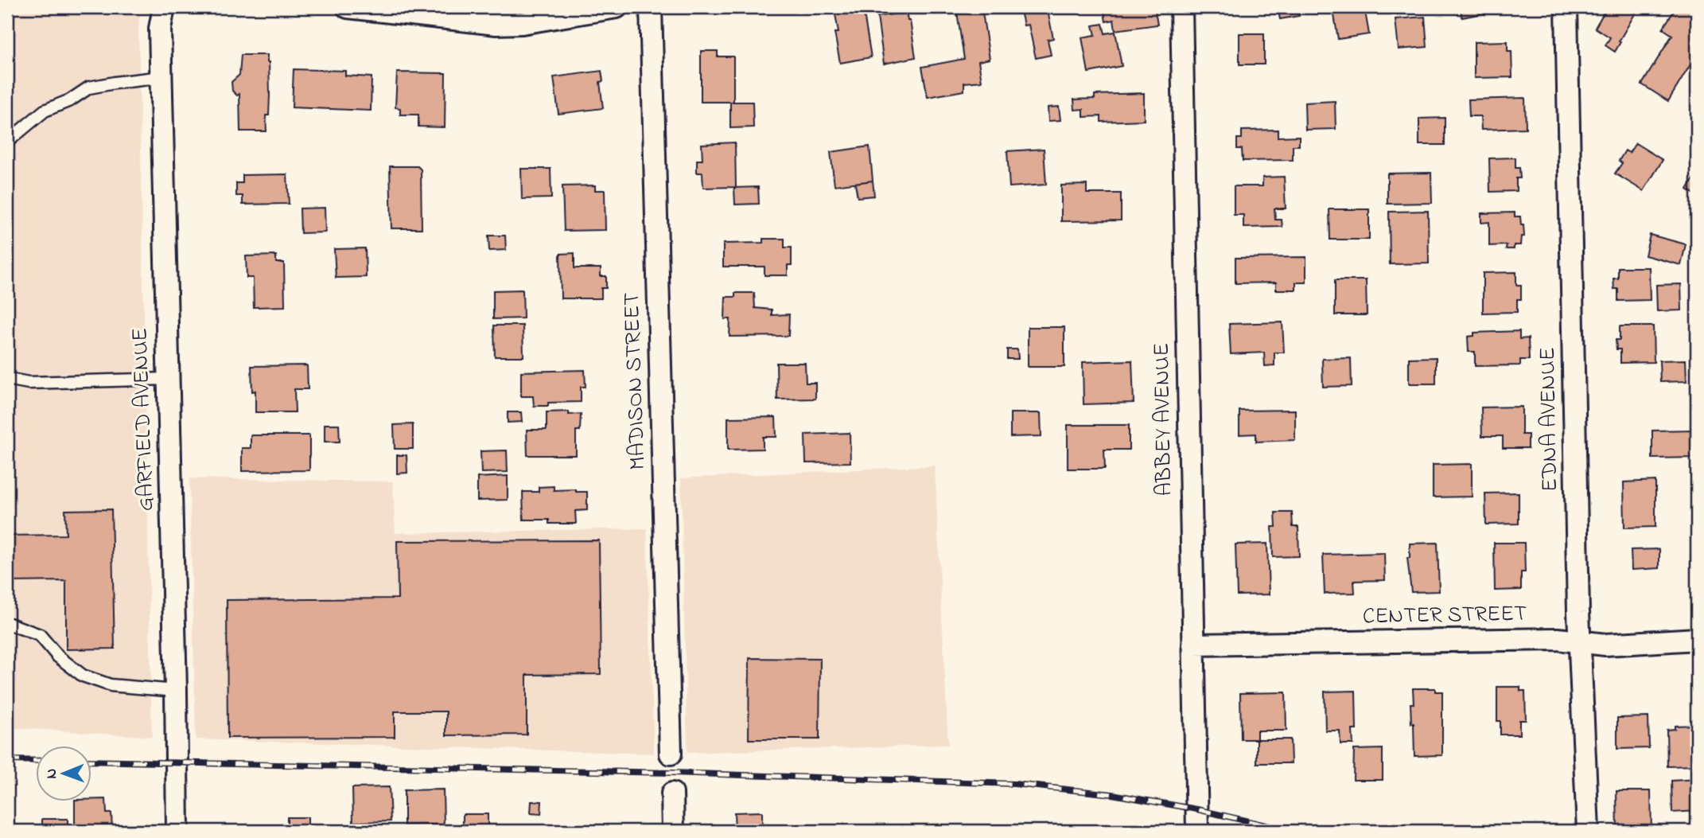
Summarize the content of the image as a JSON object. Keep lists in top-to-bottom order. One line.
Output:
{"streets":{"street":["MADISON STREET","GARFIELD AVENUE","ABBEY AVENUE","EDNA AVENUE","CENTER STREET"]},"crossings":[["ABBEY AVENUE","CENTER STREET"],["EDNA AVENUE","CENTER STREET"]],"north":"left"}
